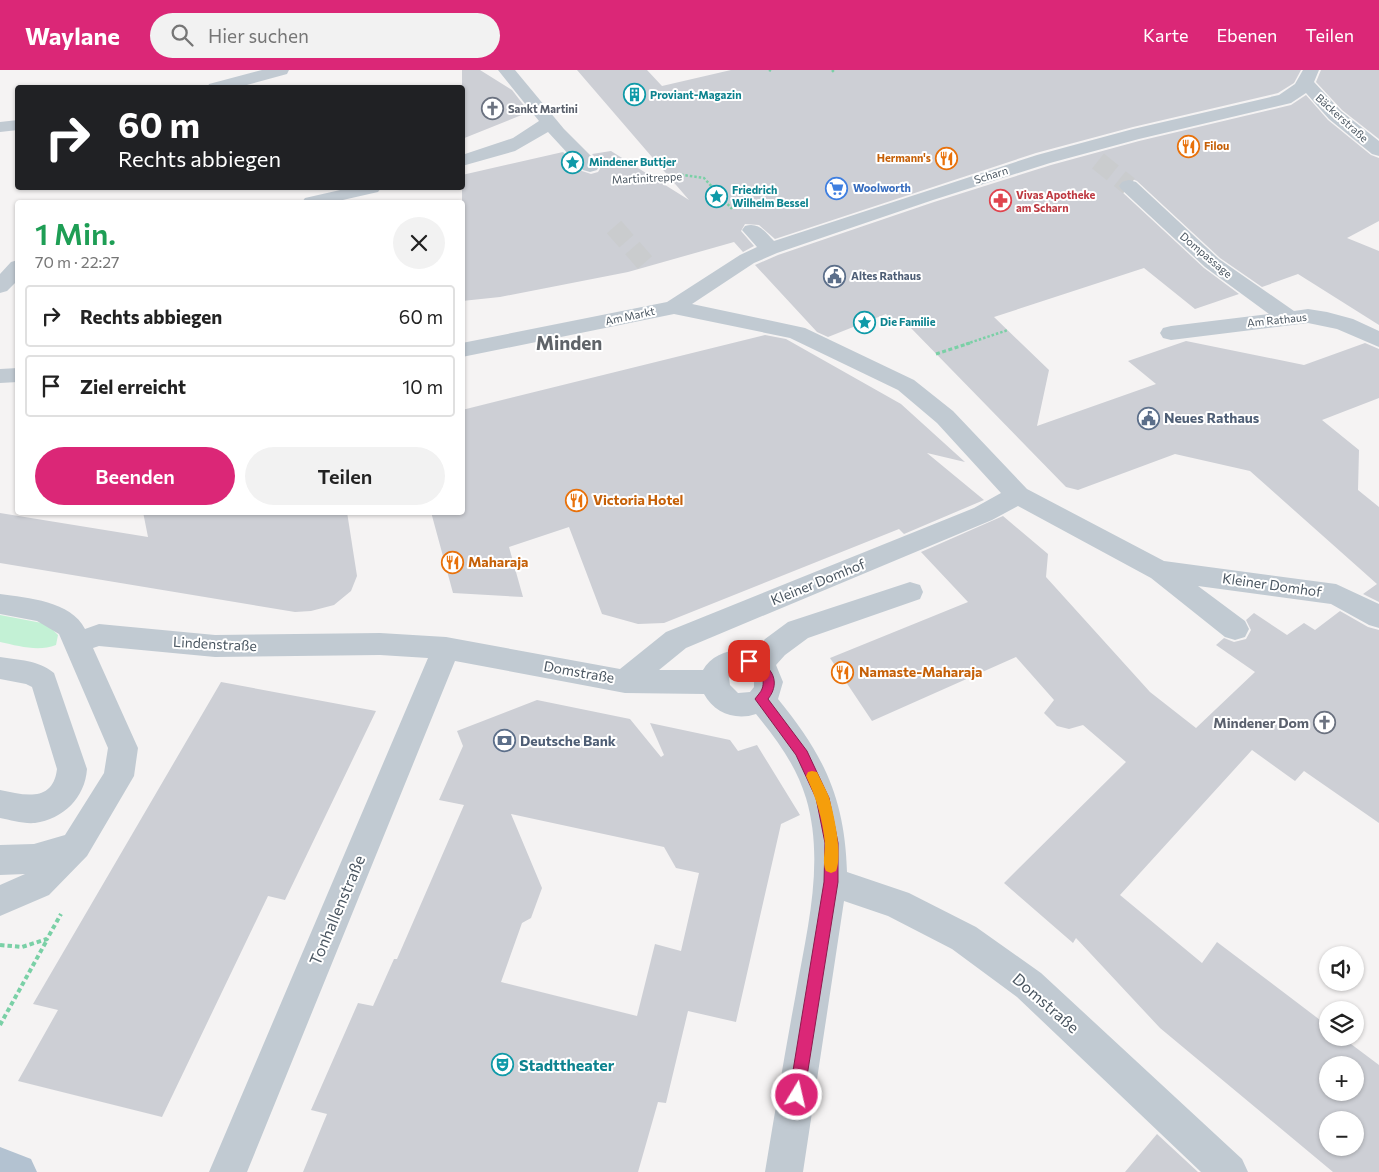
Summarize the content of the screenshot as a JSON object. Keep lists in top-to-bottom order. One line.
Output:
{"streets":{"street":["Bäckerstraße","Scharn","Dompassage","Am Markt","Am Rathaus","Kleiner Domhof","Lindenstraße","Domstraße","Tonhallenstraße"],"path":["Martinitreppe"]},"crossings":[["Bäckerstraße","Scharn"],["Scharn","Am Markt"],["Dompassage","Am Rathaus"],["Am Markt","Kleiner Domhof"],["Kleiner Domhof","Domstraße"],["Lindenstraße","Domstraße"],["Lindenstraße","Tonhallenstraße"],["Domstraße","Tonhallenstraße"]],"districts":["Minden"],"places":{"building":["Proviant-Magazin"],"church":["Sankt Martini","Mindener Dom"],"restaurant":["Filou","Hermann's","Victoria Hotel","Maharaja","Namaste-Maharaja"],"place":["Mindener Buttjer","Friedrich Wilhelm Bessel","Die Familie"],"supermarket":["Woolworth"],"pharmacy":["Vivas Apotheke am Scharn"],"public building":["Altes Rathaus","Neues Rathaus"],"bank":["Deutsche Bank"],"theatre":["Stadttheater"]},"page":{"header":"Waylane","search":"Hier suchen","nav":["Karte","Ebenen","Teilen"],"turn":["60 m","Rechts abbiegen"],"heading":["1 Min.","70 m · 22:27"],"list":[{"name":"Rechts abbiegen","value":"60 m"},{"name":"Ziel erreicht","value":"10 m"}],"buttons":["Beenden","Teilen"],"map_buttons":["+","−"]}}
